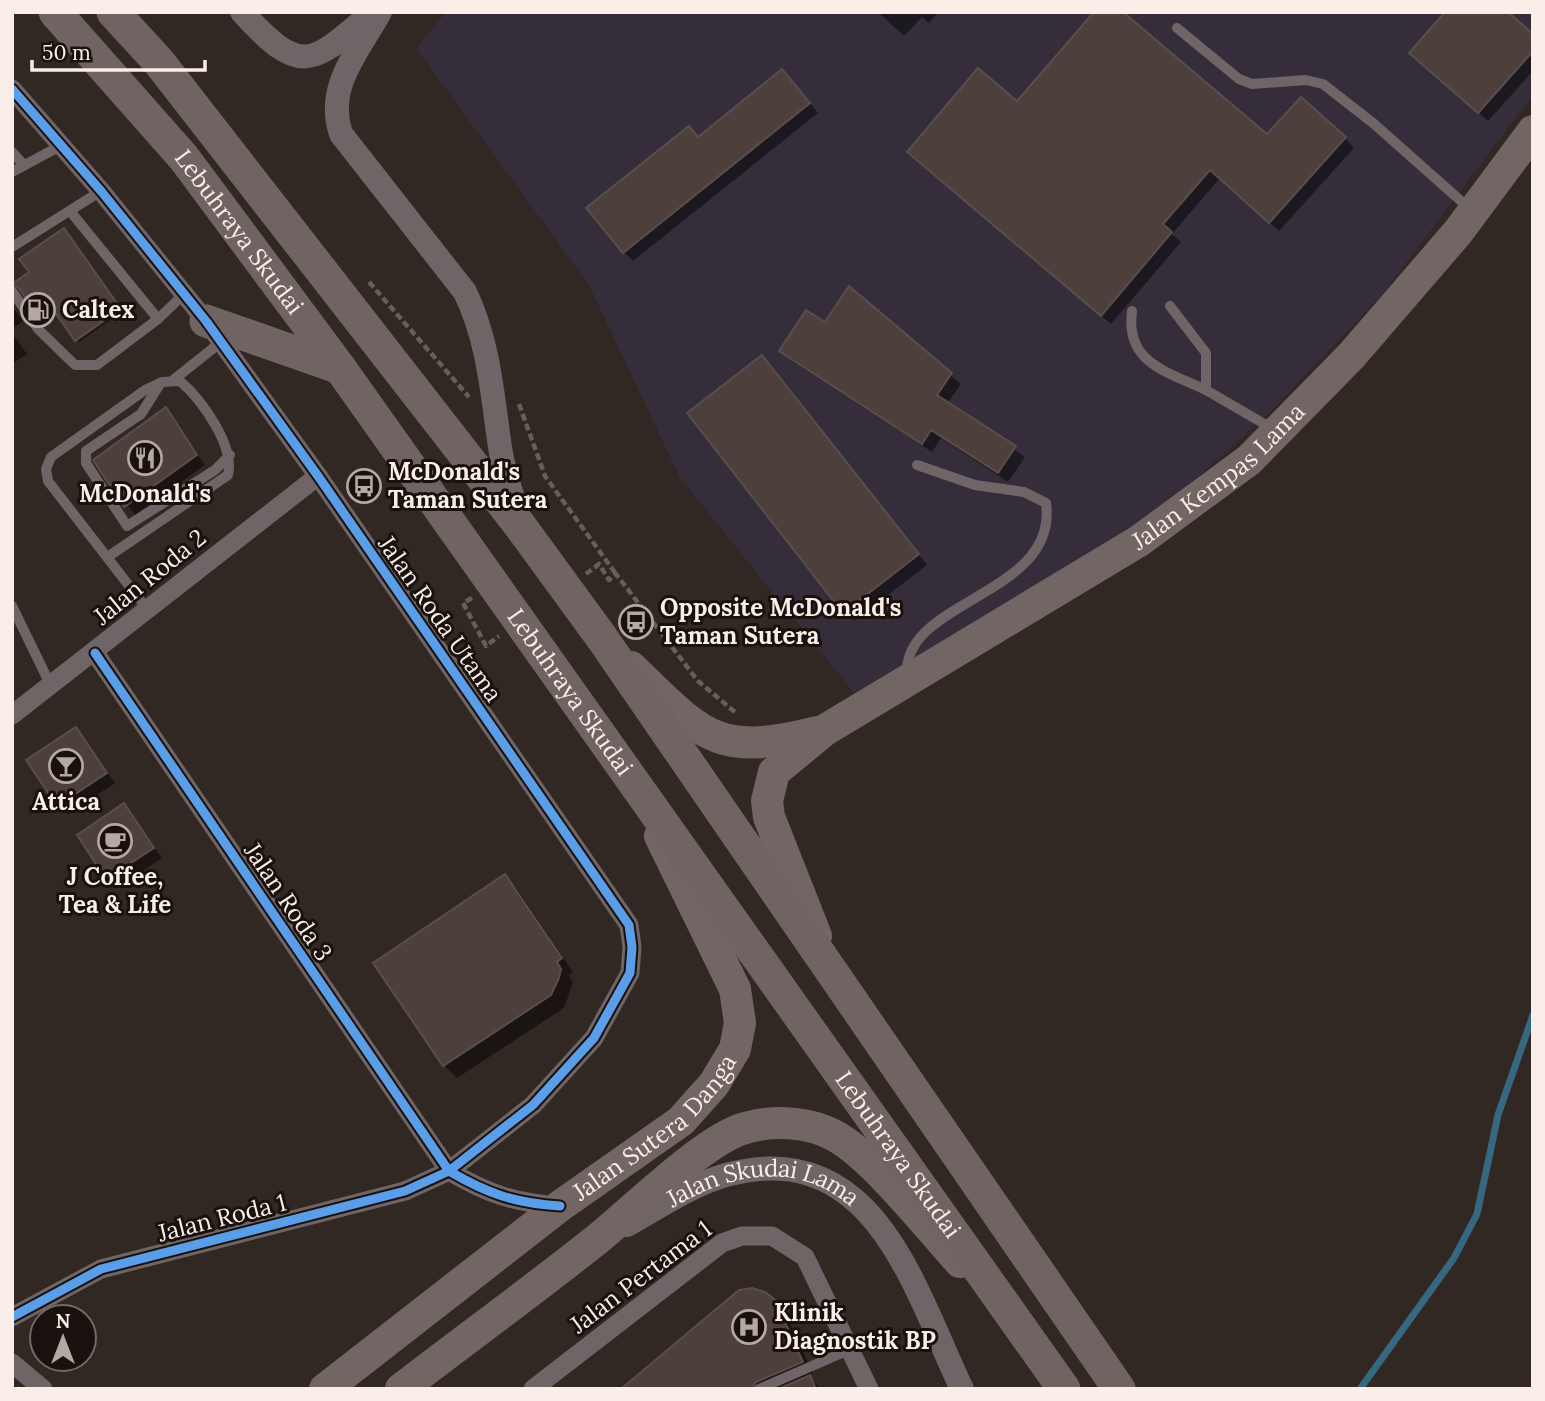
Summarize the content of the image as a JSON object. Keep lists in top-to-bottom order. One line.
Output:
{"streets":{"highway":["Lebuhraya Skudai"],"main road":["Jalan Kempas Lama","Jalan Sutera Danga"],"street":["Jalan Roda 2","Jalan Roda Utama","Jalan Roda 3","Jalan Skudai Lama","Jalan Roda 1","Jalan Pertama 1"]},"crossings":[["Lebuhraya Skudai","Jalan Kempas Lama"],["Lebuhraya Skudai","Jalan Sutera Danga"],["Jalan Roda 2","Jalan Roda Utama"],["Jalan Roda 2","Jalan Roda 3"],["Jalan Roda Utama","Jalan Roda 3"],["Jalan Roda Utama","Jalan Roda 1"],["Jalan Roda 3","Jalan Roda 1"],["Jalan Sutera Danga","Jalan Skudai Lama"]],"places":{"fuel station":["Caltex"],"restaurant":["McDonald's"],"bus stop":["McDonald's Taman Sutera","Opposite McDonald's Taman Sutera"],"bar":["Attica"],"cafe":["J Coffee, Tea & Life"],"hospital":["Klinik Diagnostik BP"]},"scale_bar":"50 m","north":"top"}
